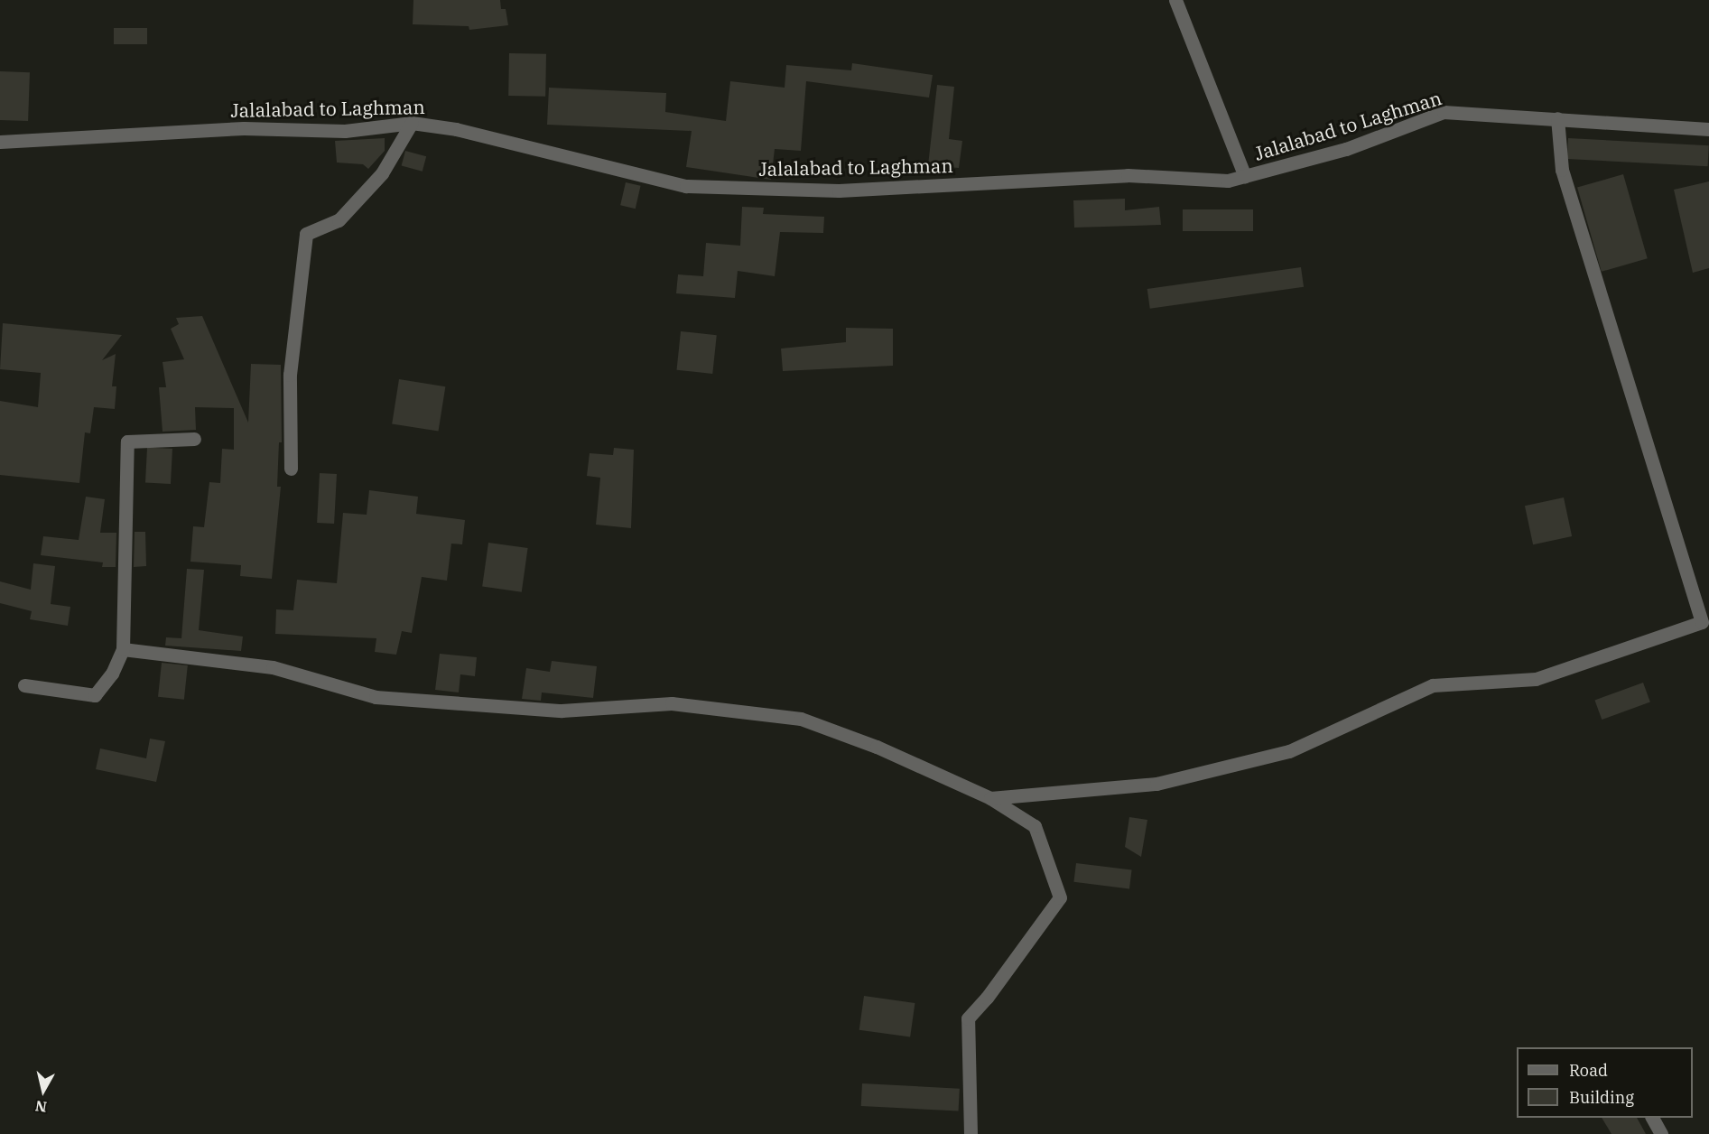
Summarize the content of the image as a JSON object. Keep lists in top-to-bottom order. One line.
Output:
{"streets":{"street":["Jalalabad to Laghman"]},"legend":["Road","Building"],"north":"bottom"}
